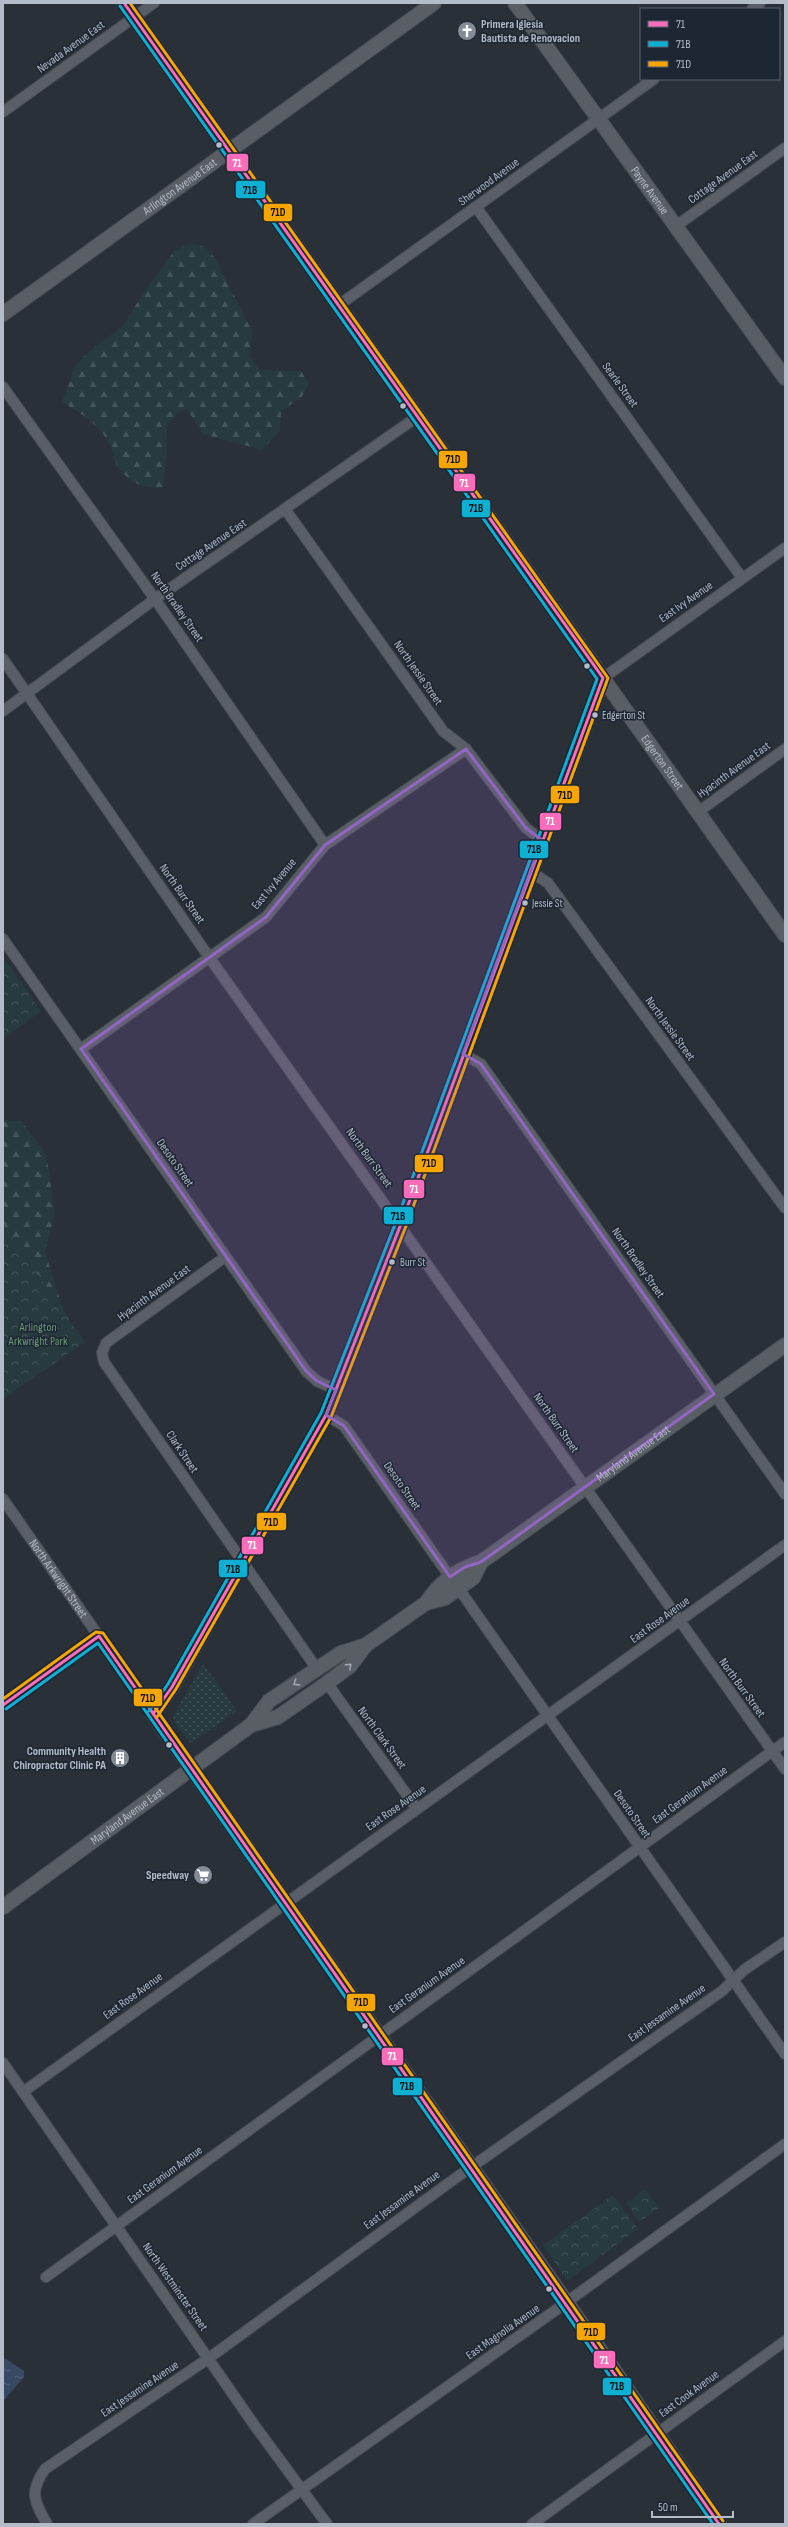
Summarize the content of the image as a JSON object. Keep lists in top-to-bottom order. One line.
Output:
{"streets":{"street":["Nevada Avenue East","Cottage Avenue East","Sherwood Avenue","Arlington Avenue East","Payne Avenue","Searle Street","East Ivy Avenue","North Bradley Street","North Jessie Street","Edgerton Street","Hyacinth Avenue East","North Burr Street","Desoto Street","Clark Street","Maryland Avenue East","North Arkwright Street","East Rose Avenue","North Clark Street","East Geranium Avenue","East Jessamine Avenue","North Westminster Street","East Magnolia Avenue","East Cook Avenue"]},"crossings":[["Nevada Avenue East","Edgerton Street"],["Cottage Avenue East","Payne Avenue"],["Cottage Avenue East","North Bradley Street"],["Cottage Avenue East","North Jessie Street"],["Cottage Avenue East","Edgerton Street"],["Cottage Avenue East","North Burr Street"],["Sherwood Avenue","Payne Avenue"],["Sherwood Avenue","Searle Street"],["Sherwood Avenue","Edgerton Street"],["Arlington Avenue East","Edgerton Street"],["Searle Street","East Ivy Avenue"],["East Ivy Avenue","North Bradley Street"],["East Ivy Avenue","North Jessie Street"],["East Ivy Avenue","Edgerton Street"],["East Ivy Avenue","North Burr Street"],["East Ivy Avenue","Desoto Street"],["North Bradley Street","Maryland Avenue East"],["Edgerton Street","Hyacinth Avenue East"],["Hyacinth Avenue East","Desoto Street"],["Hyacinth Avenue East","Clark Street"],["North Burr Street","Maryland Avenue East"],["North Burr Street","East Rose Avenue"],["North Burr Street","East Geranium Avenue"],["Desoto Street","Maryland Avenue East"],["Desoto Street","East Rose Avenue"],["Desoto Street","East Geranium Avenue"],["Desoto Street","East Jessamine Avenue"],["Maryland Avenue East","North Arkwright Street"],["Maryland Avenue East","North Clark Street"],["North Arkwright Street","East Rose Avenue"],["North Arkwright Street","East Geranium Avenue"],["North Arkwright Street","East Jessamine Avenue"],["North Arkwright Street","East Magnolia Avenue"],["North Arkwright Street","East Cook Avenue"],["East Rose Avenue","North Clark Street"],["East Rose Avenue","North Westminster Street"],["East Geranium Avenue","North Westminster Street"],["East Jessamine Avenue","North Westminster Street"],["North Westminster Street","East Magnolia Avenue"]],"parks":["Arlington Arkwright Park"],"places":{"church":["Primera Iglesia Bautista de Renovacion"],"other":["Edgerton St","Jessie St","Burr St"],"building":["Community Health Chiropractor Clinic PA"],"supermarket":["Speedway"]},"lines":["transit line 71","transit line 71D","transit line 71B"],"legend":["71","71B","71D"],"scale_bar":"50 m"}
